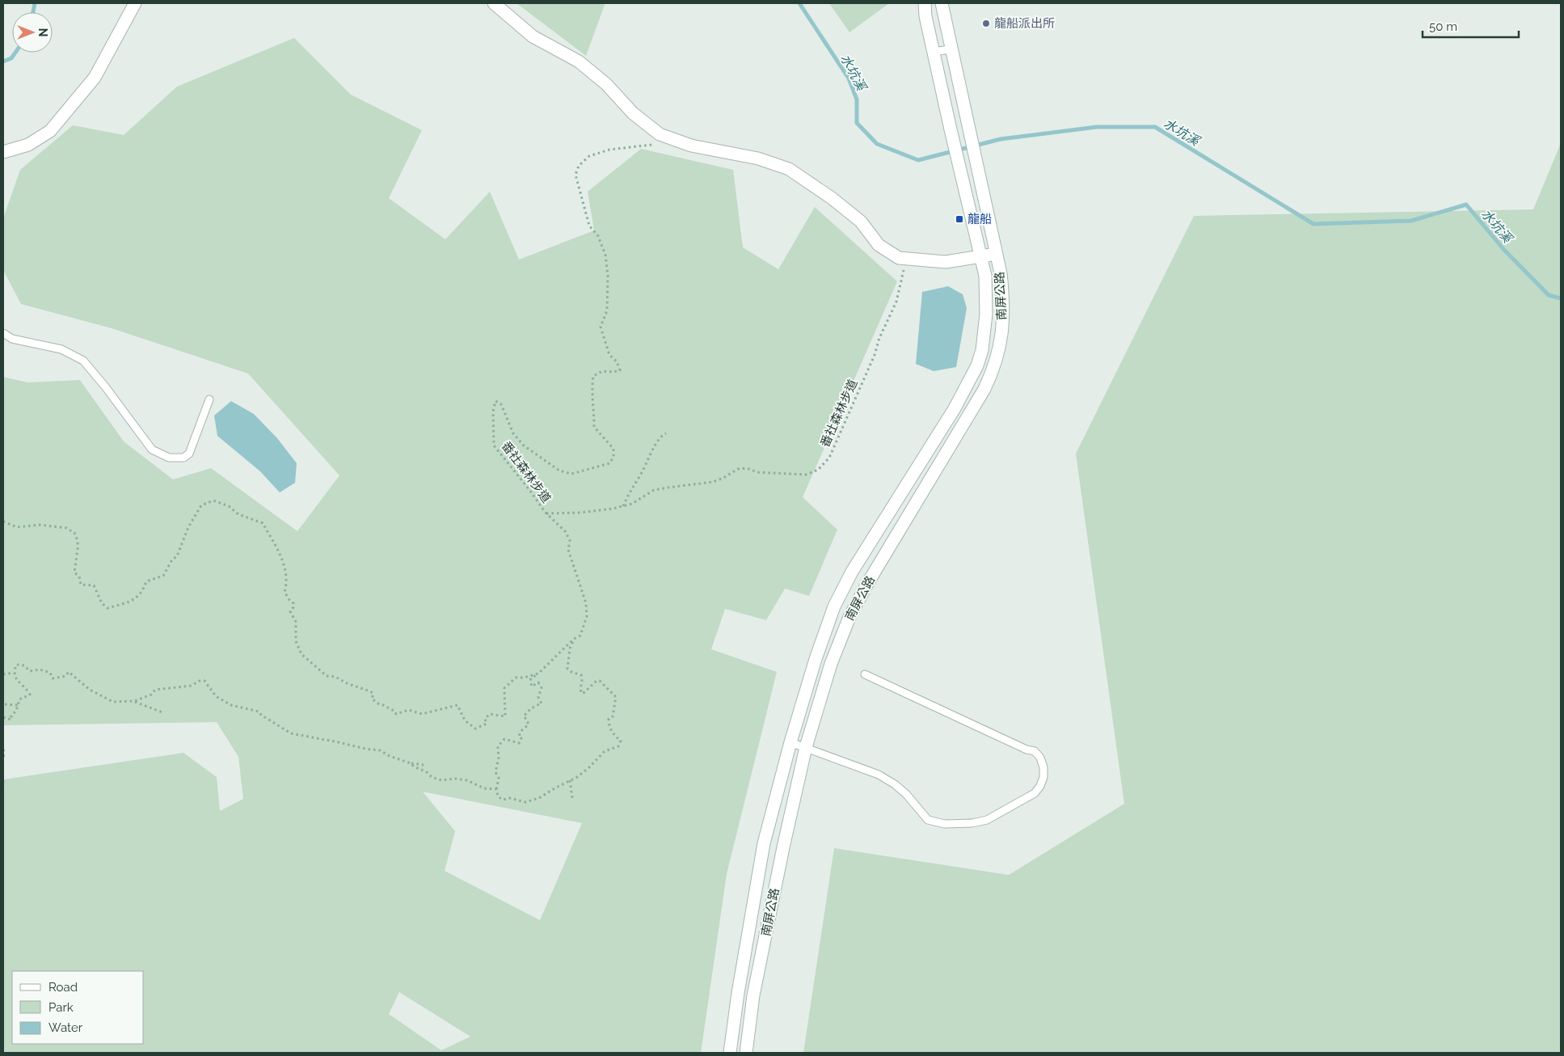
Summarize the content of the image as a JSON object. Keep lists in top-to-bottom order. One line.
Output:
{"streets":{"main road":["南屏公路"],"path":["番社森林步道"]},"water":["水坑溪"],"places":{"other":["龍船派出所"],"transit":["龍船"]},"legend":["Road","Park","Water"],"scale_bar":"50 m","north":"right"}
